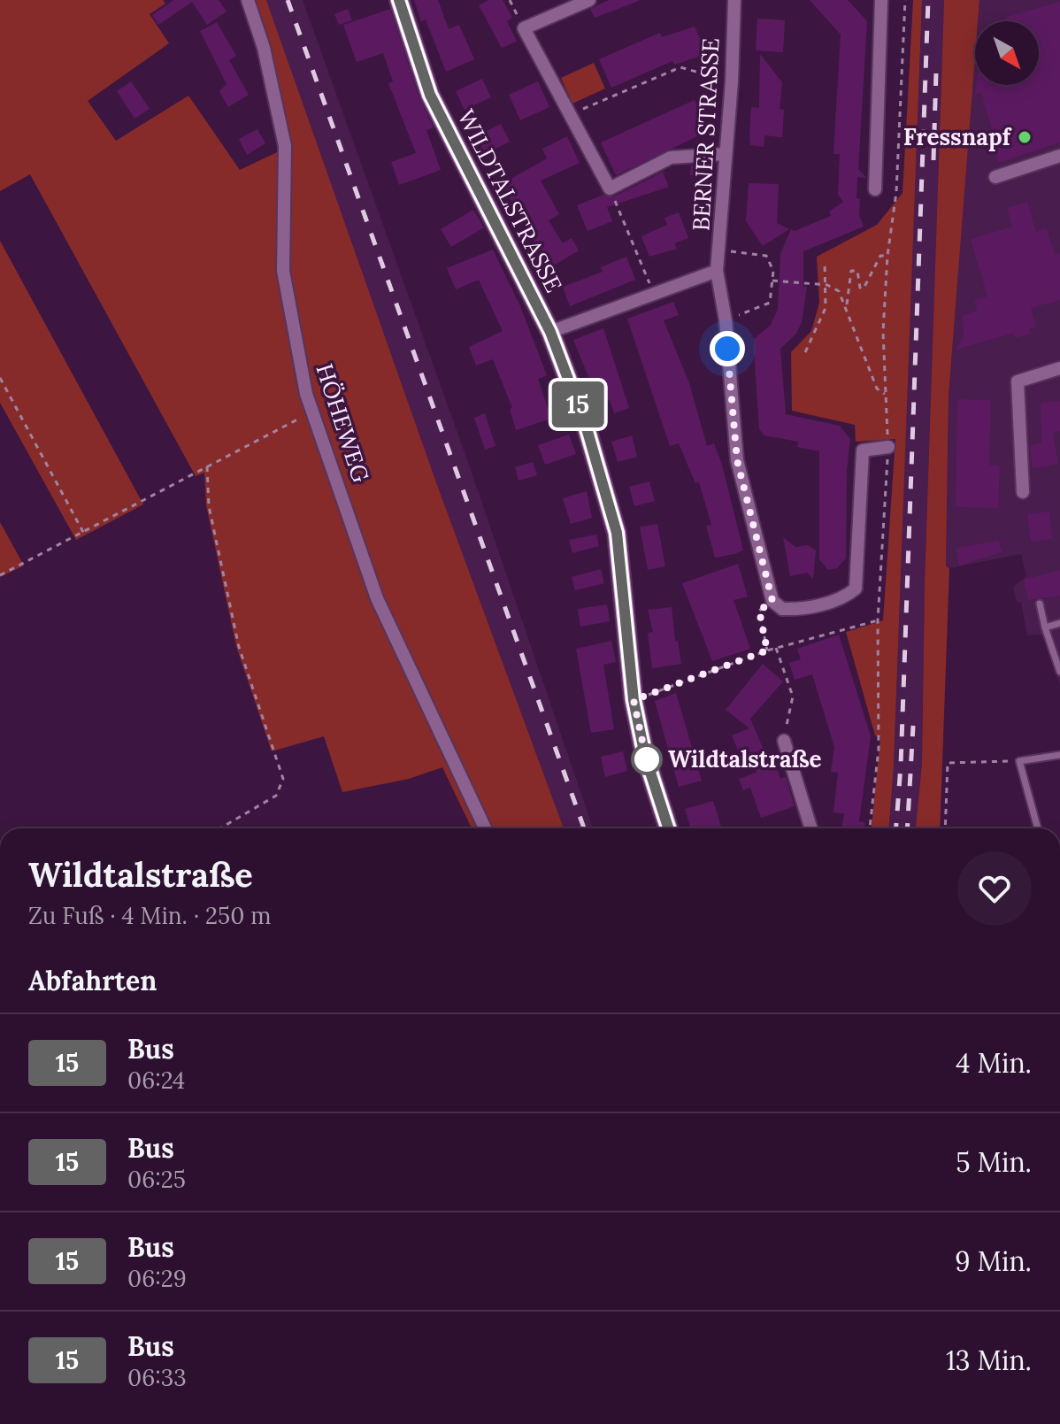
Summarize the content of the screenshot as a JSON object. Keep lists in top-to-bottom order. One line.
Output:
{"streets":{"street":["BERNER STRASSE","WILDTALSTRASSE","HÖHEWEG"]},"places":["Fressnapf","Wildtalstraße"],"lines":["bus line 15"],"north":"bottom right","page":{"on_map":"15","heading":[["Wildtalstraße","Zu Fuß · 4 Min. · 250 m"],"Abfahrten"],"list":[{"mark":"15","name":"Bus","note":"06:24","value":"4 Min."},{"mark":"15","name":"Bus","note":"06:25","value":"5 Min."},{"mark":"15","name":"Bus","note":"06:29","value":"9 Min."},{"mark":"15","name":"Bus","note":"06:33","value":"13 Min."}]}}
